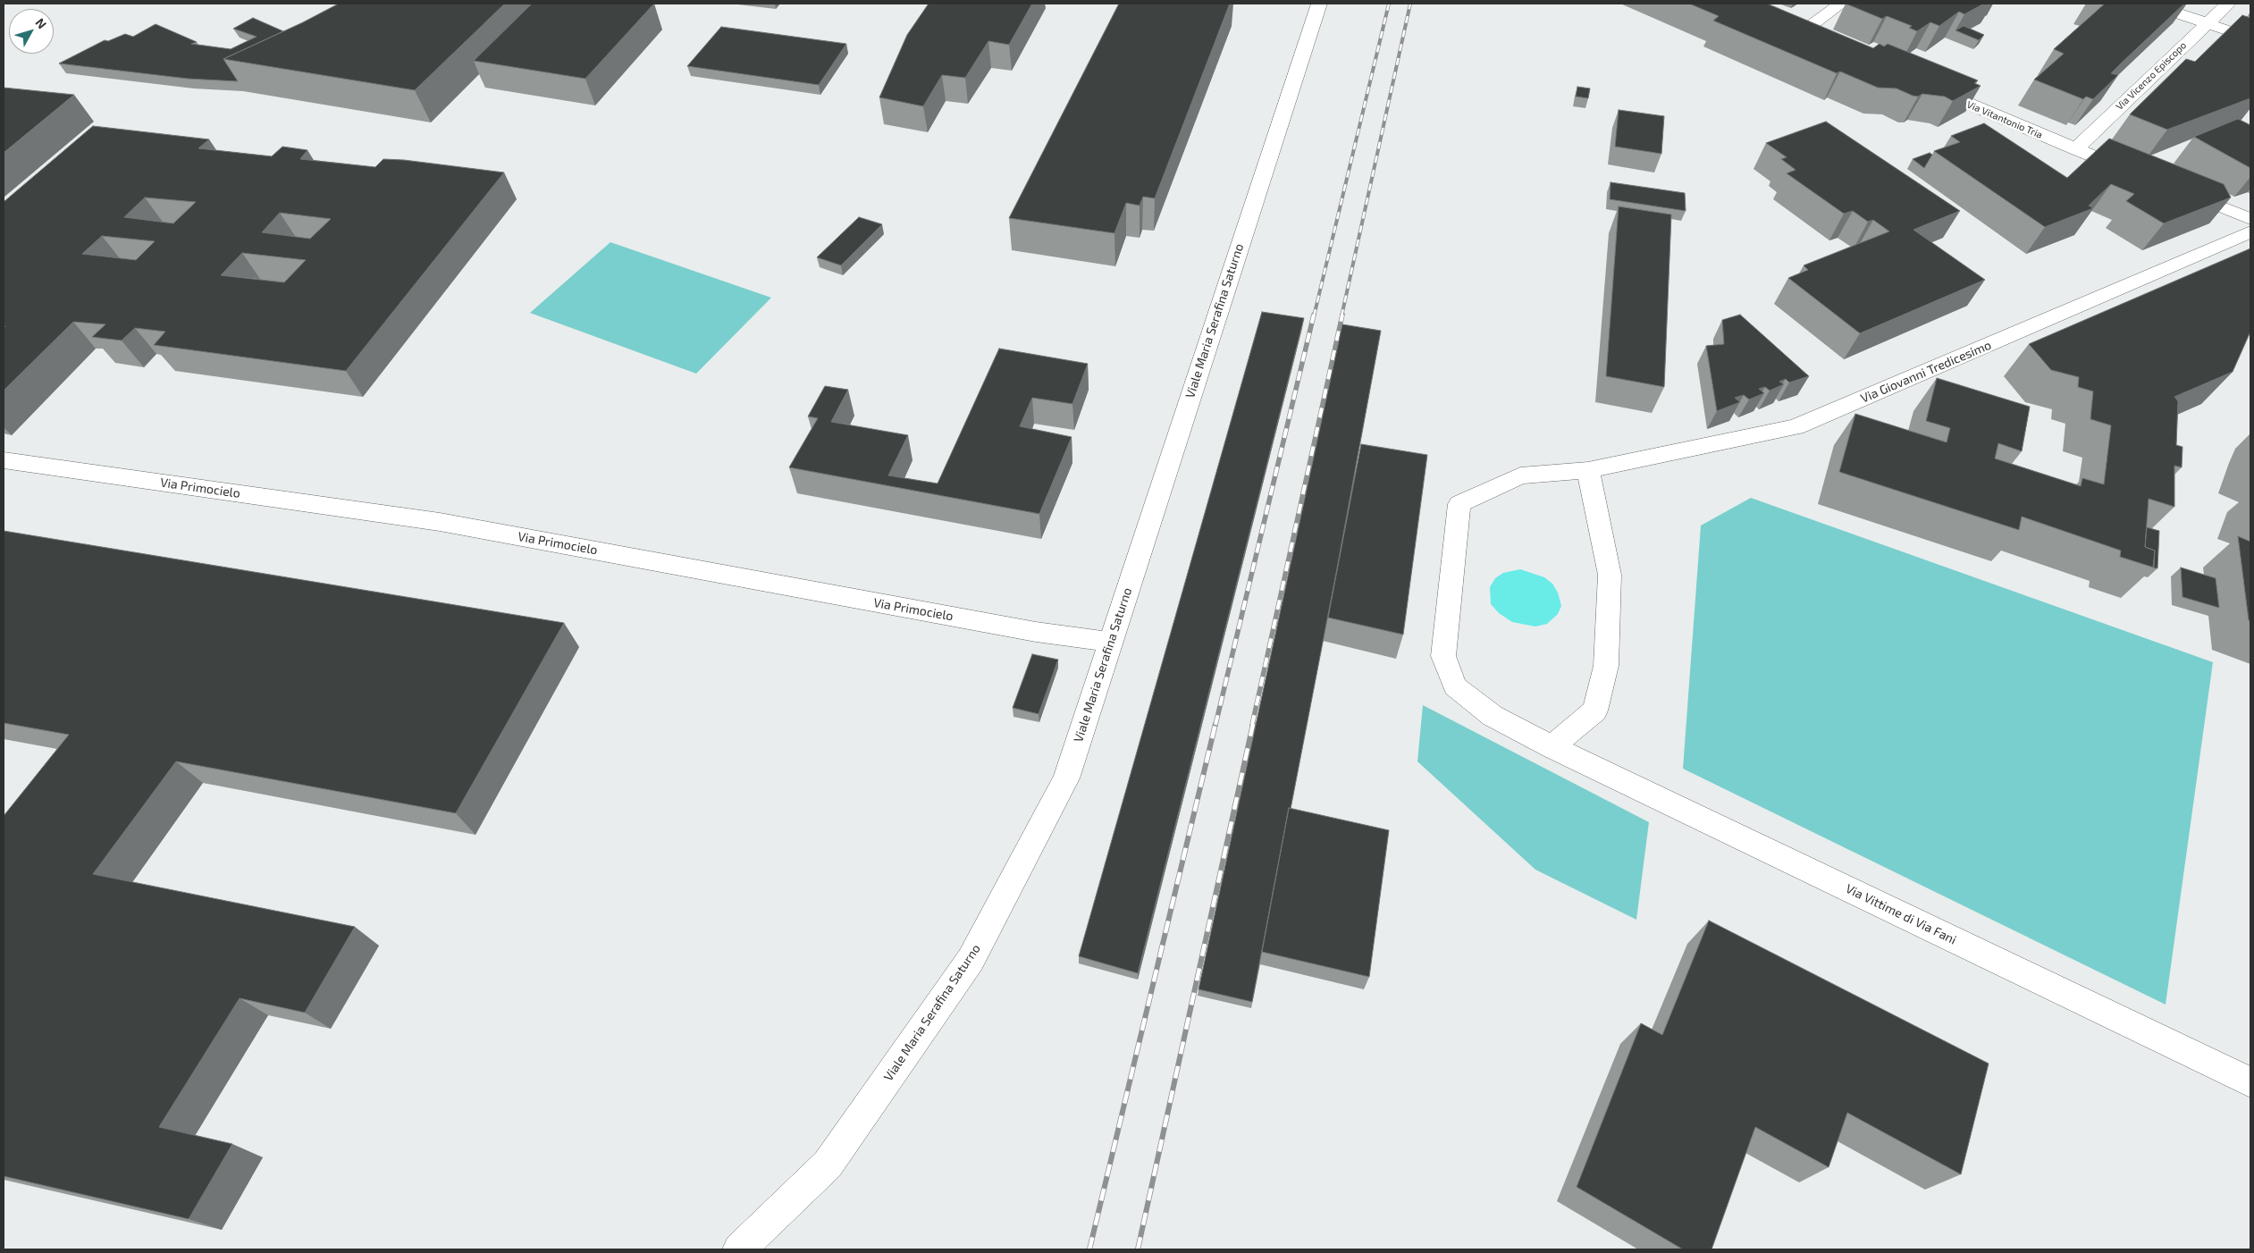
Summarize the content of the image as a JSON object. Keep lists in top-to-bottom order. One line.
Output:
{"streets":{"street":["Via Vicenzo Episcopo","Via Vitantonio Tria","Viale Maria Serafina Saturno","Via Giovanni Tredicesimo","Via Primocielo","Via Vittime di Via Fani"]},"crossings":[["Via Vicenzo Episcopo","Via Vitantonio Tria"],["Viale Maria Serafina Saturno","Via Primocielo"],["Via Giovanni Tredicesimo","Via Vittime di Via Fani"]],"north":"top right"}
